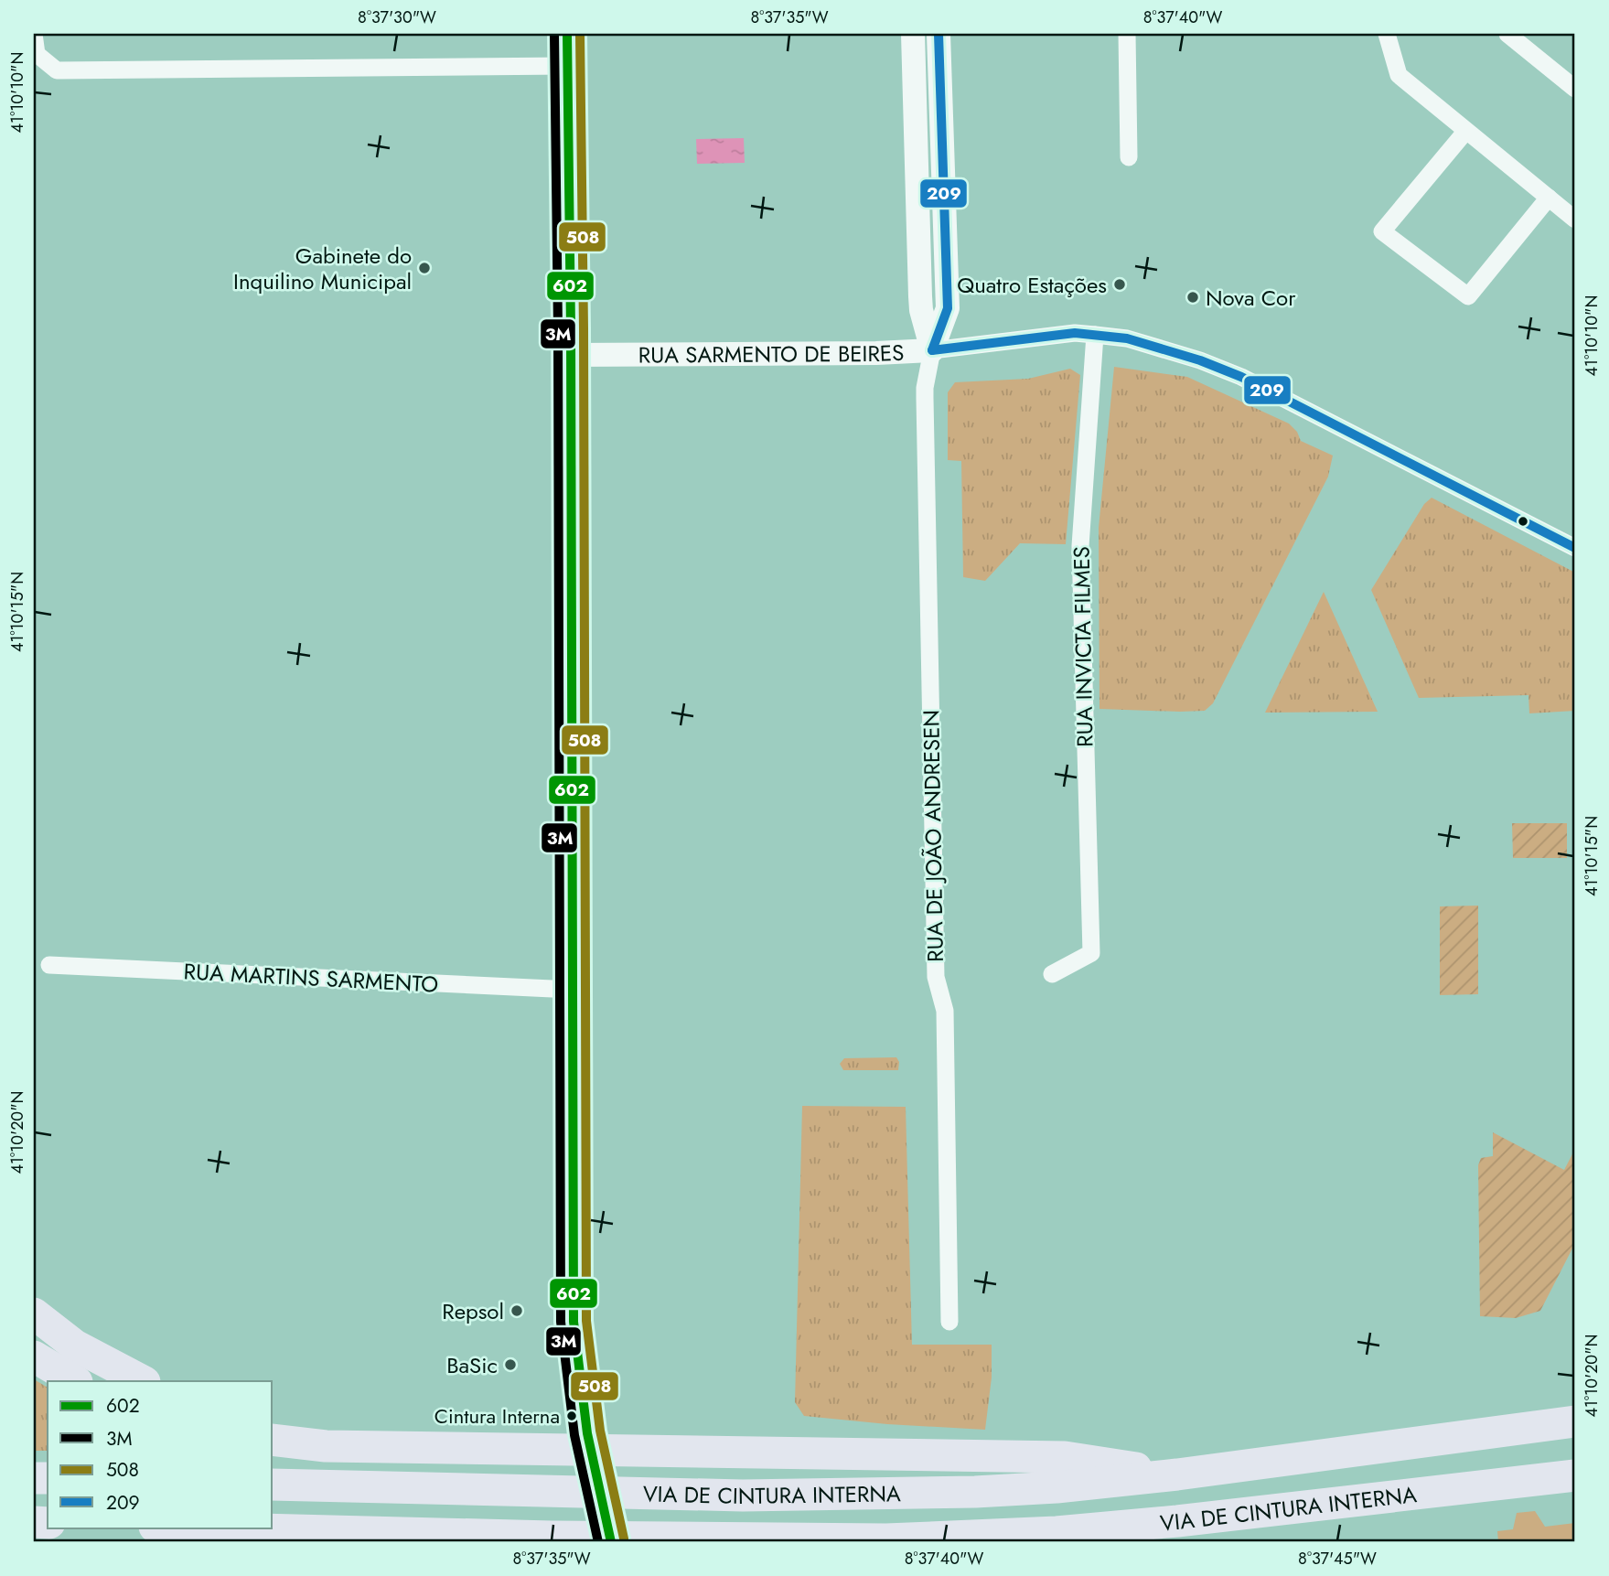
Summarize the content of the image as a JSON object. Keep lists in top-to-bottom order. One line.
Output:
{"streets":{"highway":["VIA DE CINTURA INTERNA"],"main road":["RUA SARMENTO DE BEIRES"],"street":["RUA INVICTA FILMES","RUA DE JOÃO ANDRESEN","RUA MARTINS SARMENTO"]},"crossings":[["RUA SARMENTO DE BEIRES","RUA INVICTA FILMES"],["RUA SARMENTO DE BEIRES","RUA DE JOÃO ANDRESEN"]],"places":["Gabinete do Inquilino Municipal","Quatro Estações","Nova Cor","Repsol","BaSic","Cintura Interna"],"lines":["transit line 602","transit line 3M","transit line 508","transit line 209"],"legend":["602","3M","508","209"],"coordinates":["8°37'30\"W","8°37'35\"W","8°37'40\"W","41°10'10\"N","41°10'15\"N","41°10'20\"N","8°37'45\"W"]}
